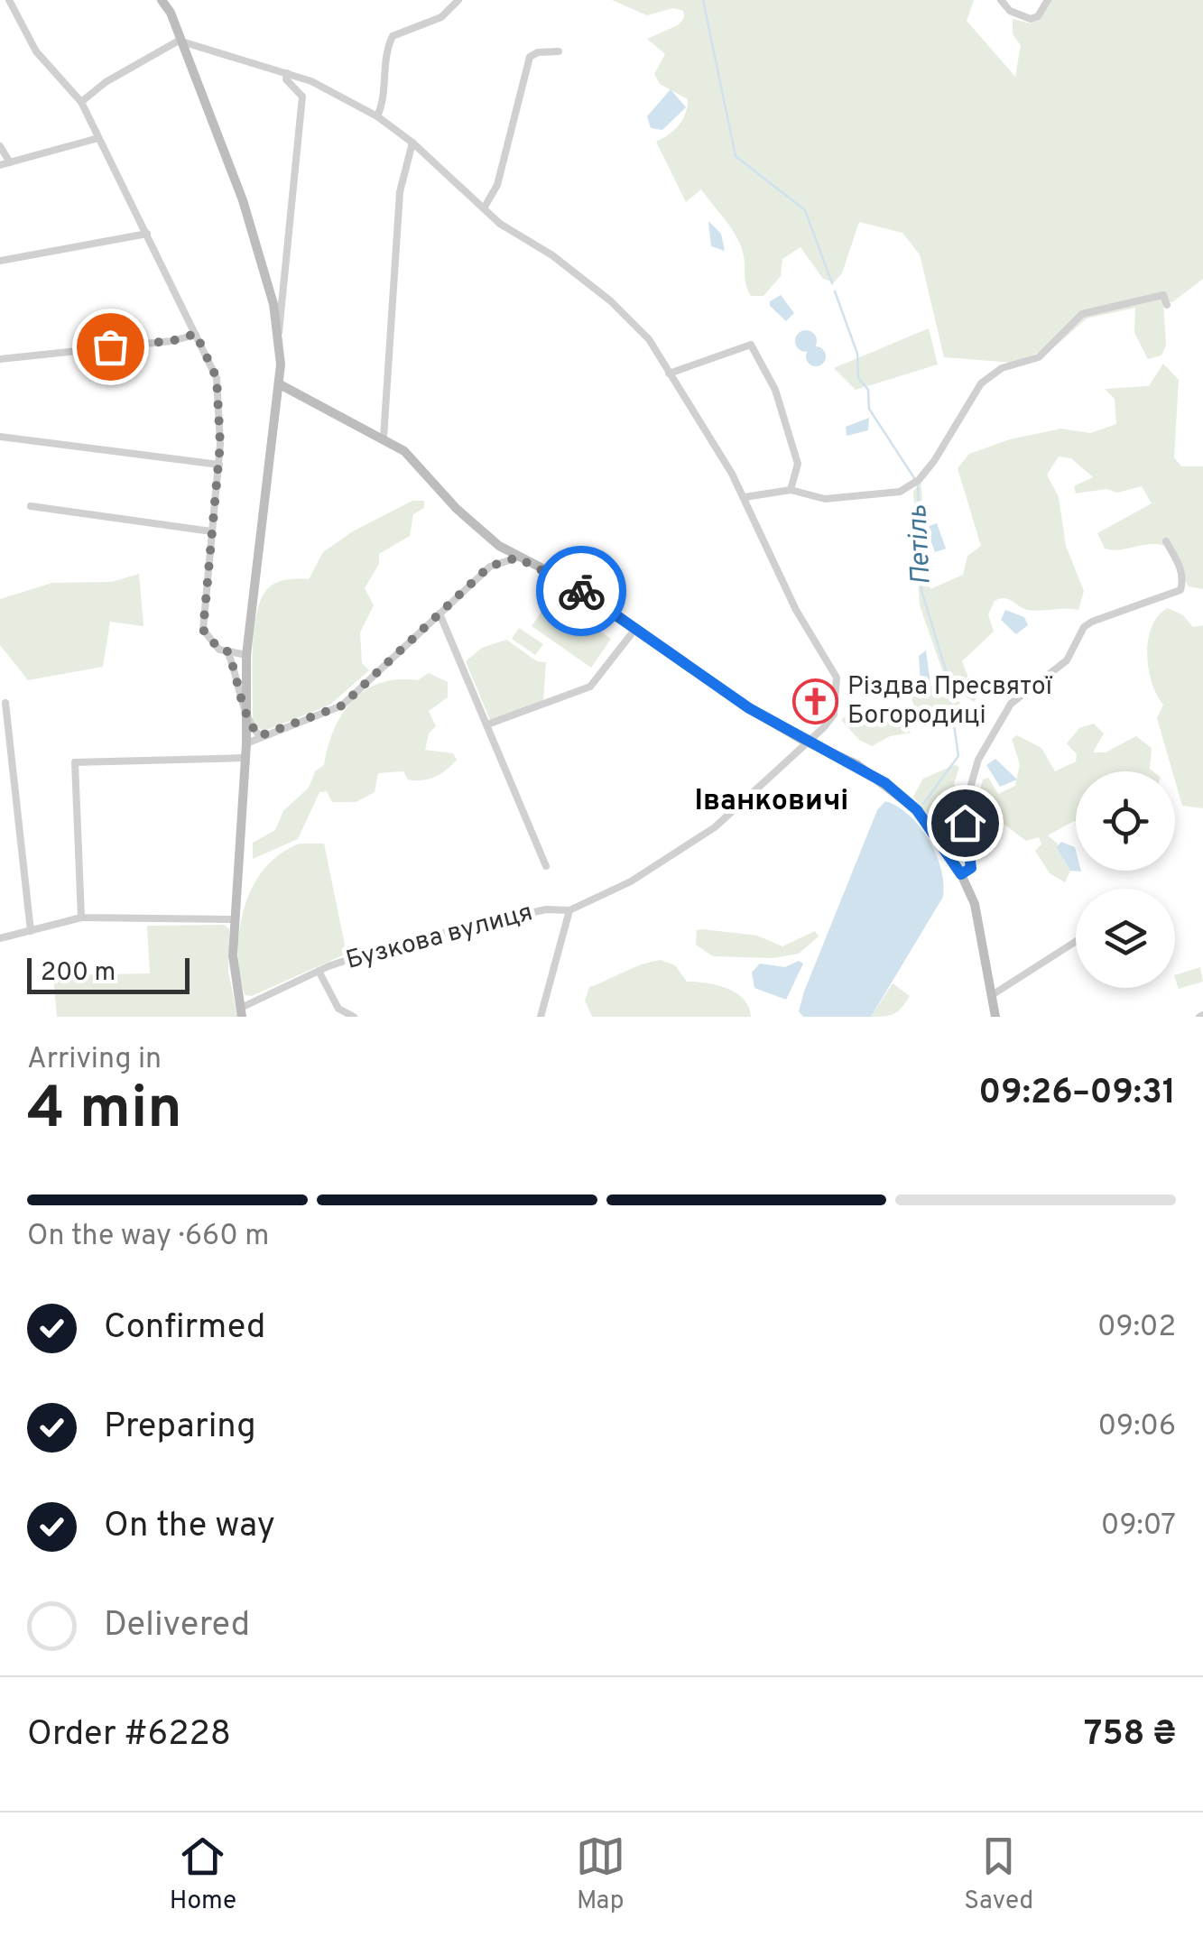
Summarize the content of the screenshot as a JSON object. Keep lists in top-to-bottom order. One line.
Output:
{"streets":{"street":["Бузкова вулиця"]},"districts":["Іванковичі"],"water":["Петіль"],"places":{"church":["Різдва Пресвятої Богородиці"]},"scale_bar":"200 m","page":{"scale":"200 m","heading":["4 min","Arriving in","09:26–09:31"],"panel":["Order #6228","758 ₴"],"bar":"On the way · 660 m","list":[["Confirmed","09:02"],["Preparing","09:06"],["On the way","09:07"],"Delivered"],"tabs":["Home","Map","Saved"]}}
